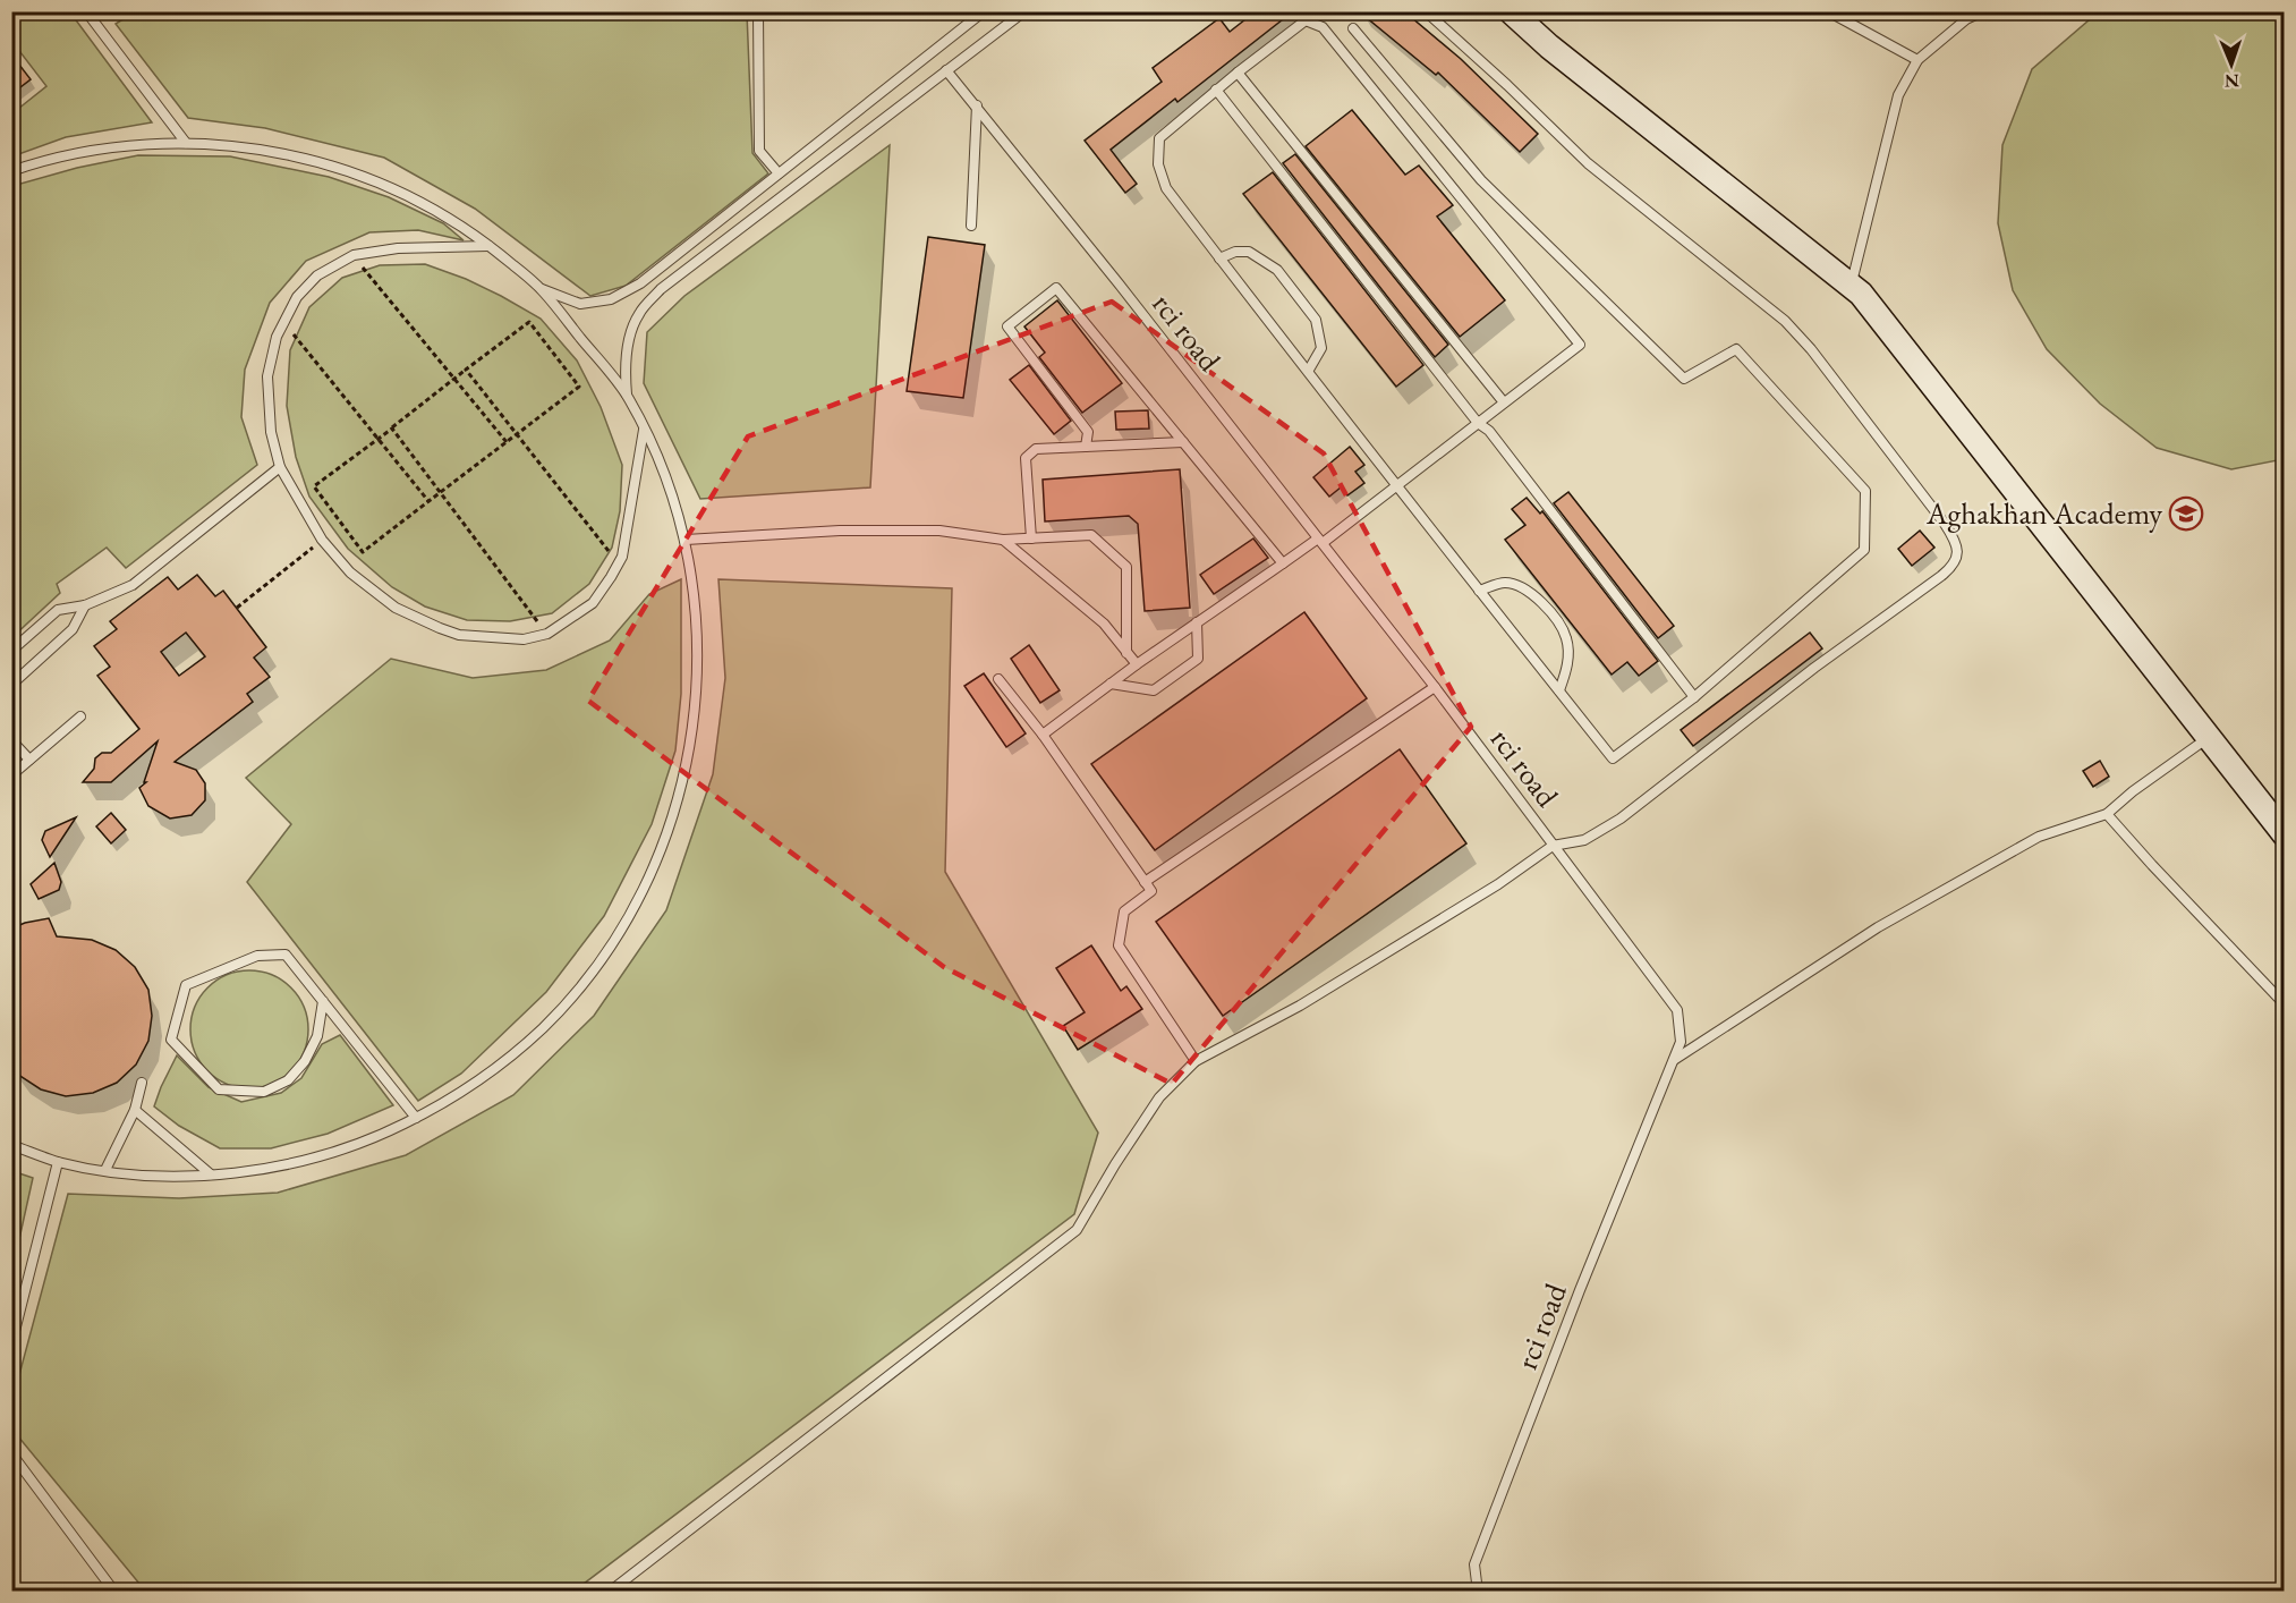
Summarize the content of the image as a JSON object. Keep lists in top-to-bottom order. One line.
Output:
{"streets":{"lane":["rci road"]},"places":{"school or university":["Aghakhan Academy"]},"north":"bottom"}
